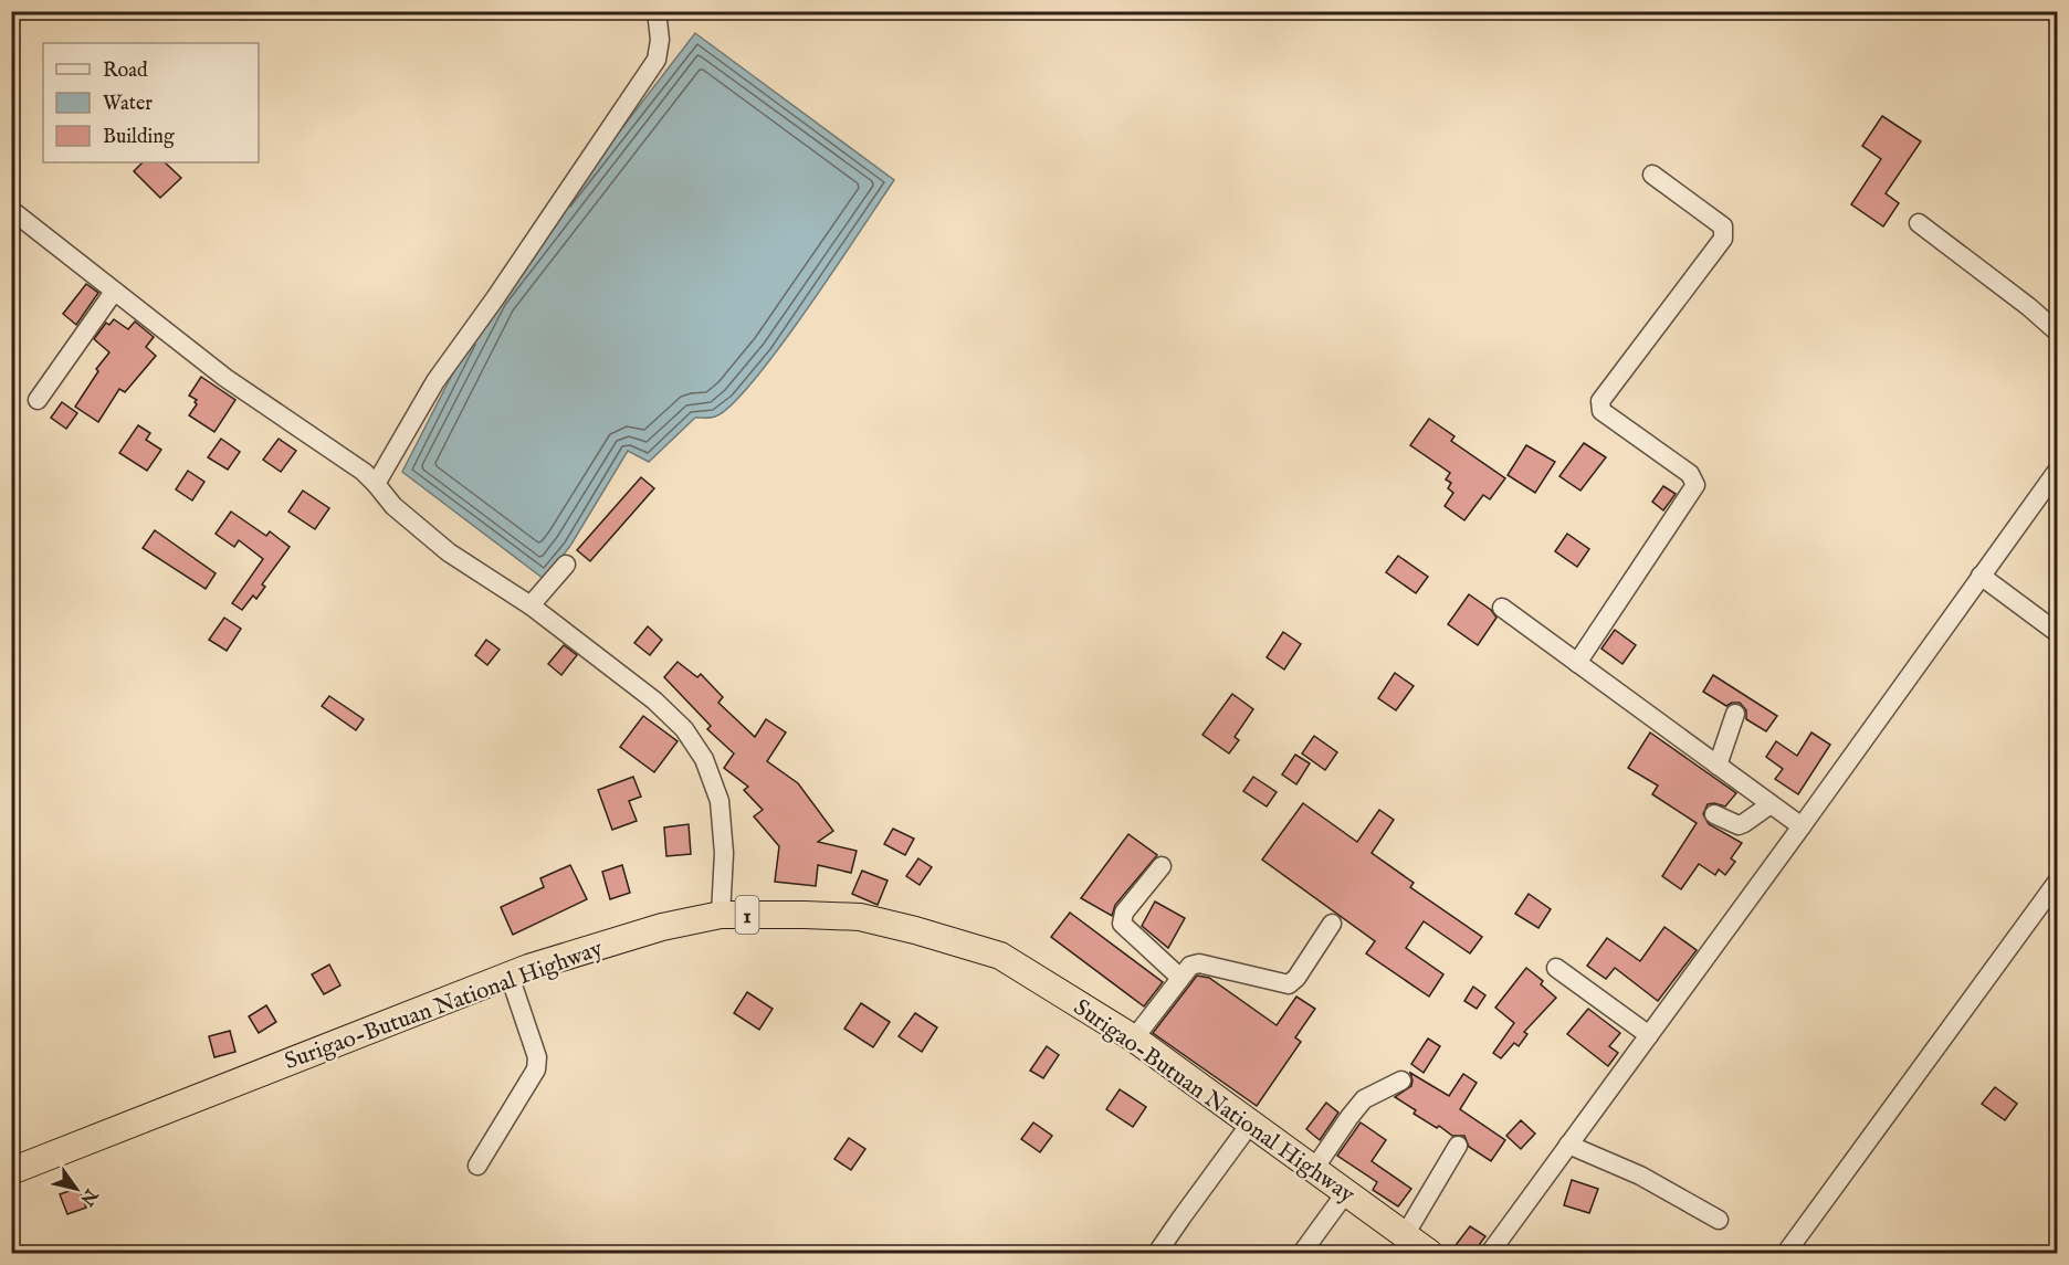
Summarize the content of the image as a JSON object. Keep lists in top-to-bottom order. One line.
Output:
{"streets":{"highway":["1","Surigao-Butuan National Highway"]},"legend":["Road","Water","Building"],"north":"bottom right"}
